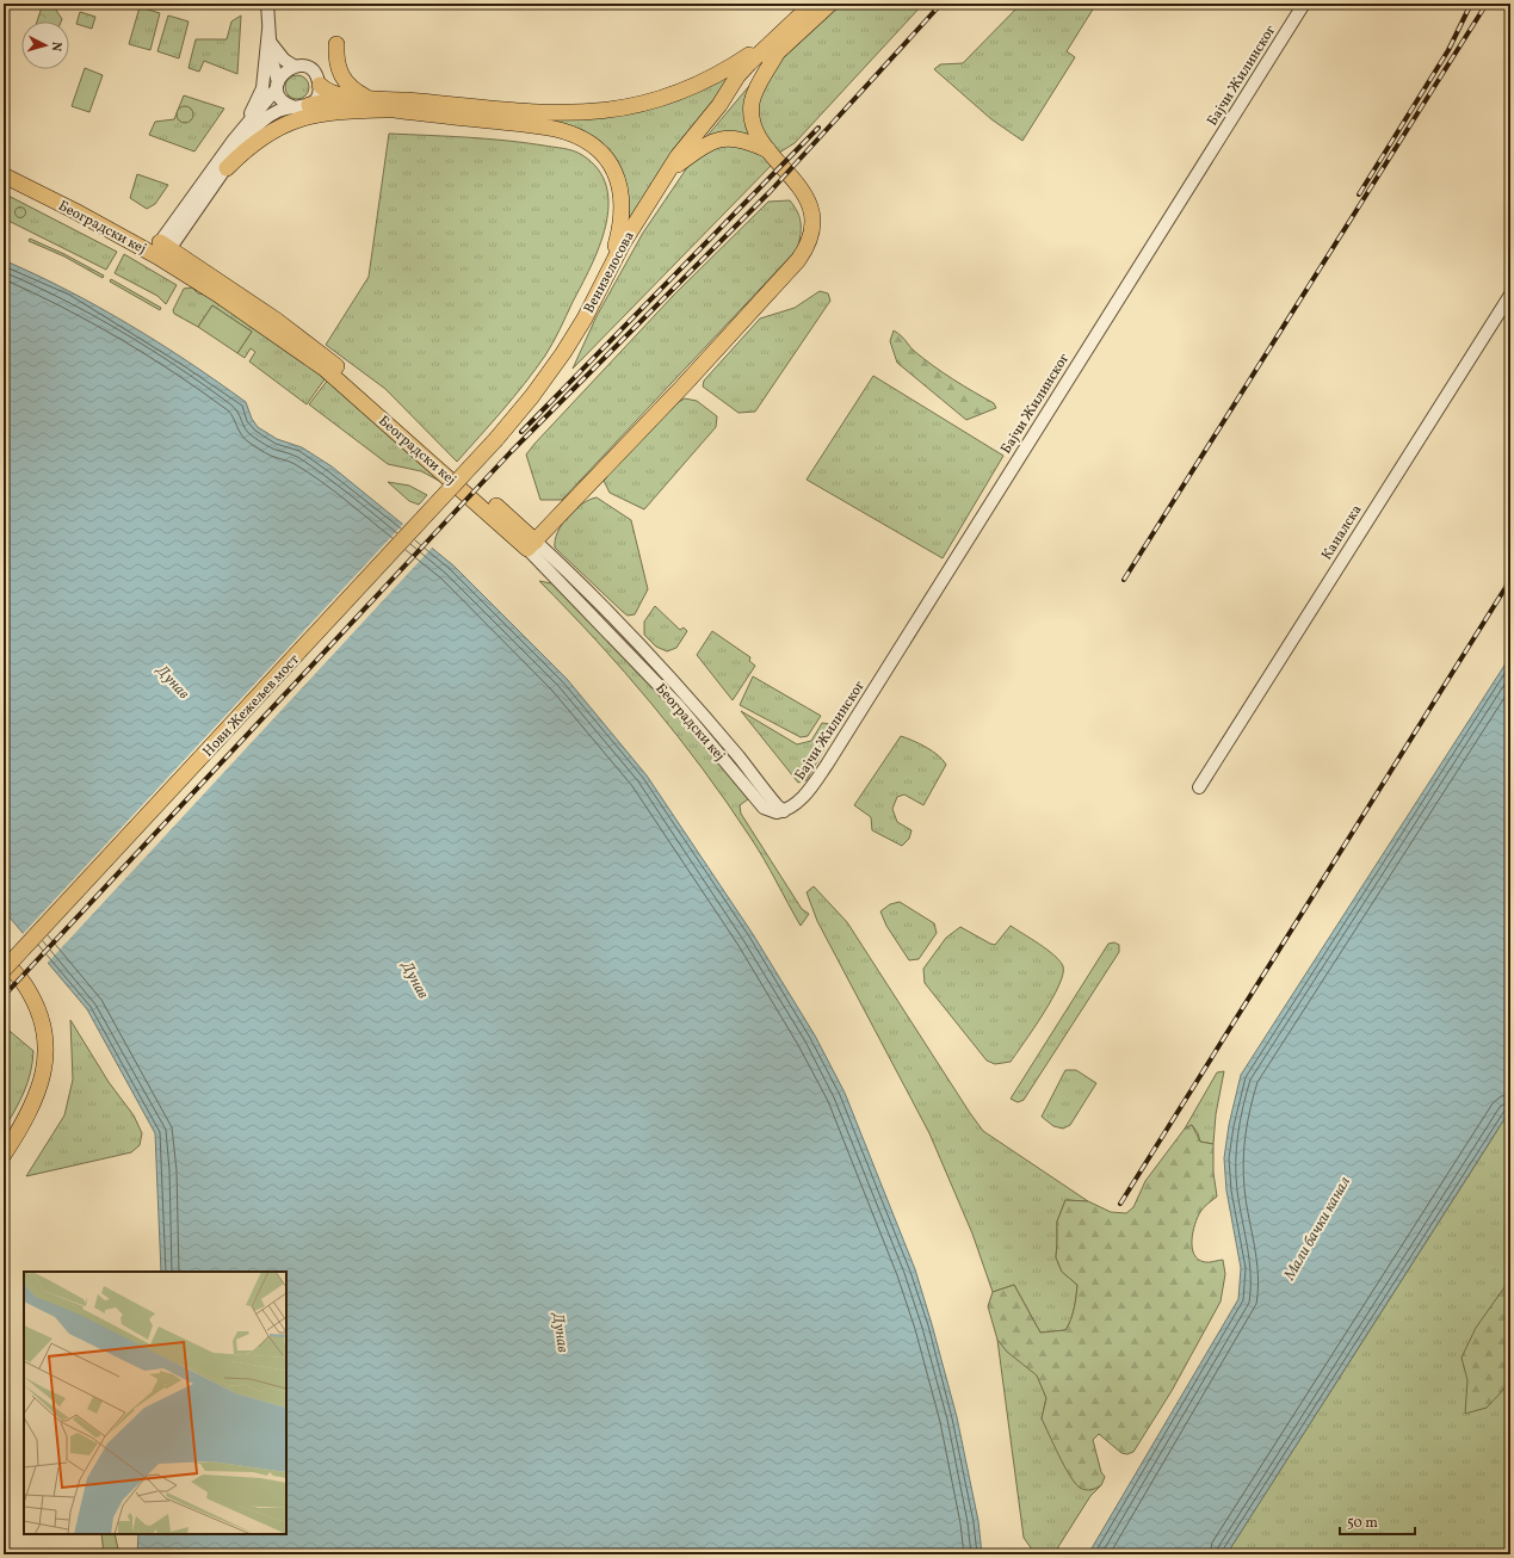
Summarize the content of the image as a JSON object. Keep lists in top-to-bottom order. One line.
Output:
{"streets":{"main road":["Београдски кеј","Венизелосова","Нови Жежељев мост"],"street":["Бајчи Жилинског","Каналска"]},"crossings":[["Бајчи Жилинског","Београдски кеј"],["Венизелосова","Нови Жежељев мост"]],"water":["Дунав","Мали бачки канал"],"scale_bar":"50 m","north":"right"}
